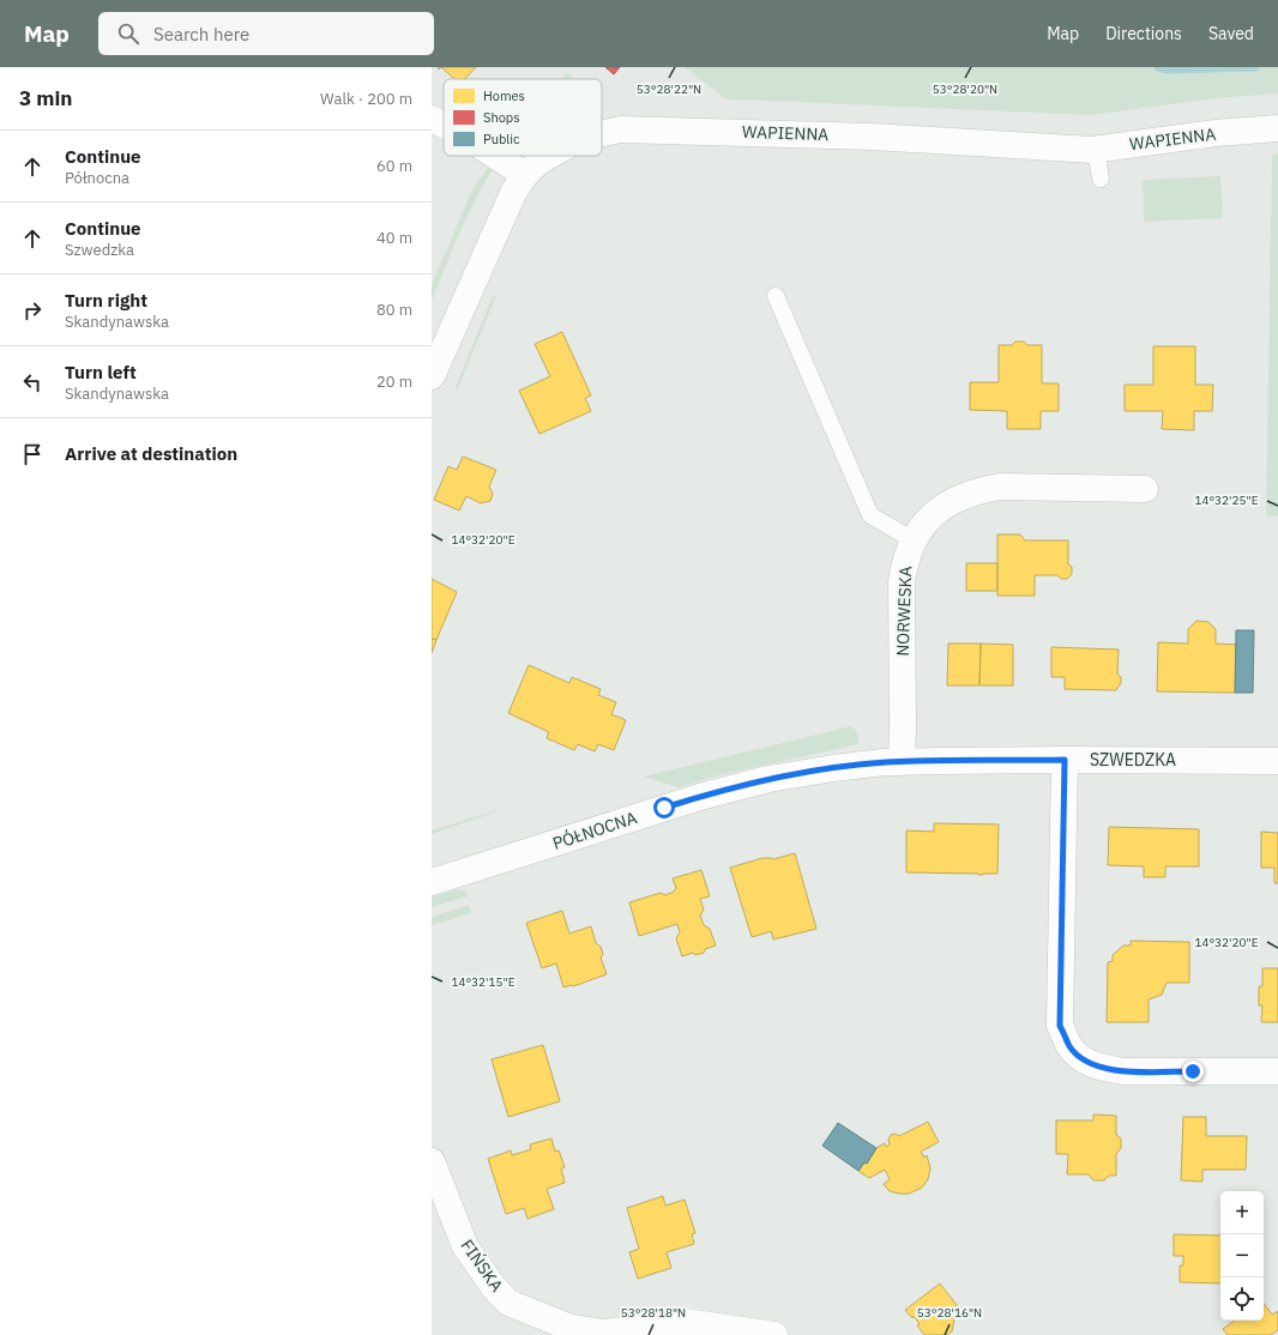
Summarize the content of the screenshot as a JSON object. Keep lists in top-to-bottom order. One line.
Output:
{"streets":{"street":["WAPIENNA","NORWESKA","SZWEDZKA","PÓŁNOCNA","FIŃSKA"]},"crossings":[["NORWESKA","SZWEDZKA"],["NORWESKA","PÓŁNOCNA"],["SZWEDZKA","PÓŁNOCNA"]],"legend":["Homes","Shops","Public"],"page":{"header":"Map","search":"Search here","nav":["Map","Directions","Saved"],"heading":["3 min","Walk · 200 m"],"list":[["Continue","Północna","60 m"],["Continue","Szwedzka","40 m"],["Turn right","Skandynawska","80 m"],["Turn left","Skandynawska","20 m"],"Arrive at destination"],"map_buttons":["+","−"]},"coordinates":["53°28'22\"N","53°28'20\"N","14°32'25\"E","14°32'20\"E","14°32'15\"E","53°28'18\"N","53°28'16\"N"]}
